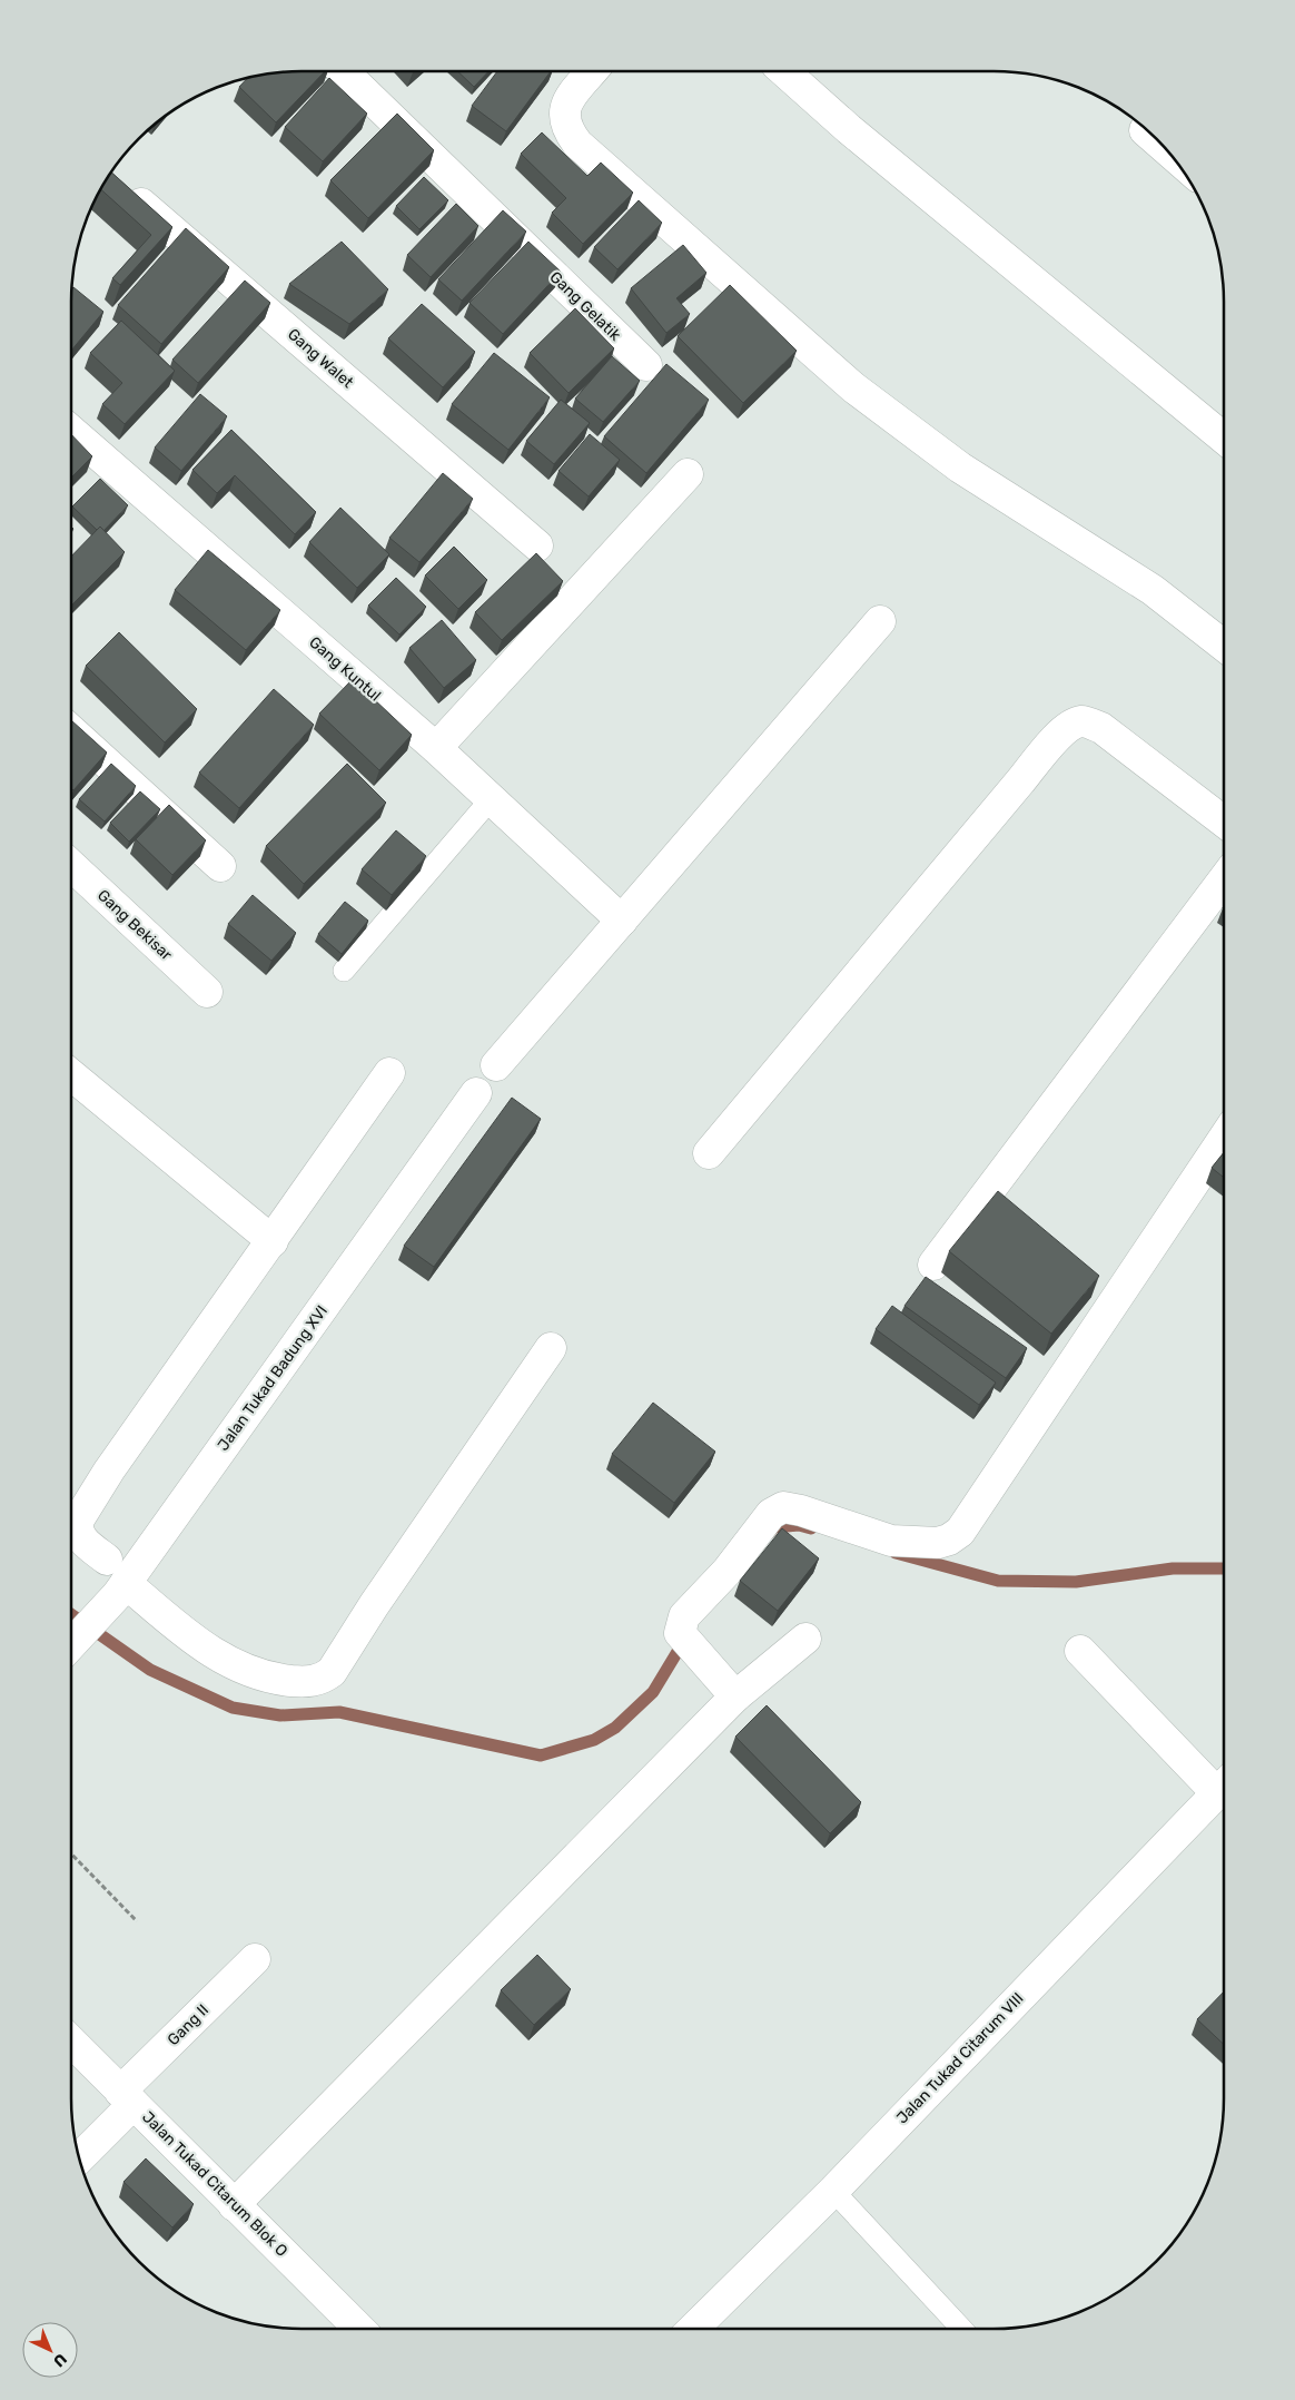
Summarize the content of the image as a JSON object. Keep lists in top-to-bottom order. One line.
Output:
{"streets":{"street":["Gang Gelatik","Gang Walet","Gang Kuntul","Gang Bekisar","Jalan Tukad Badung XVI","Gang II","Jalan Tukad Citarum VIII","Jalan Tukad Citarum Blok O"]},"crossings":[["Gang II","Jalan Tukad Citarum Blok O"]],"north":"bottom right"}
